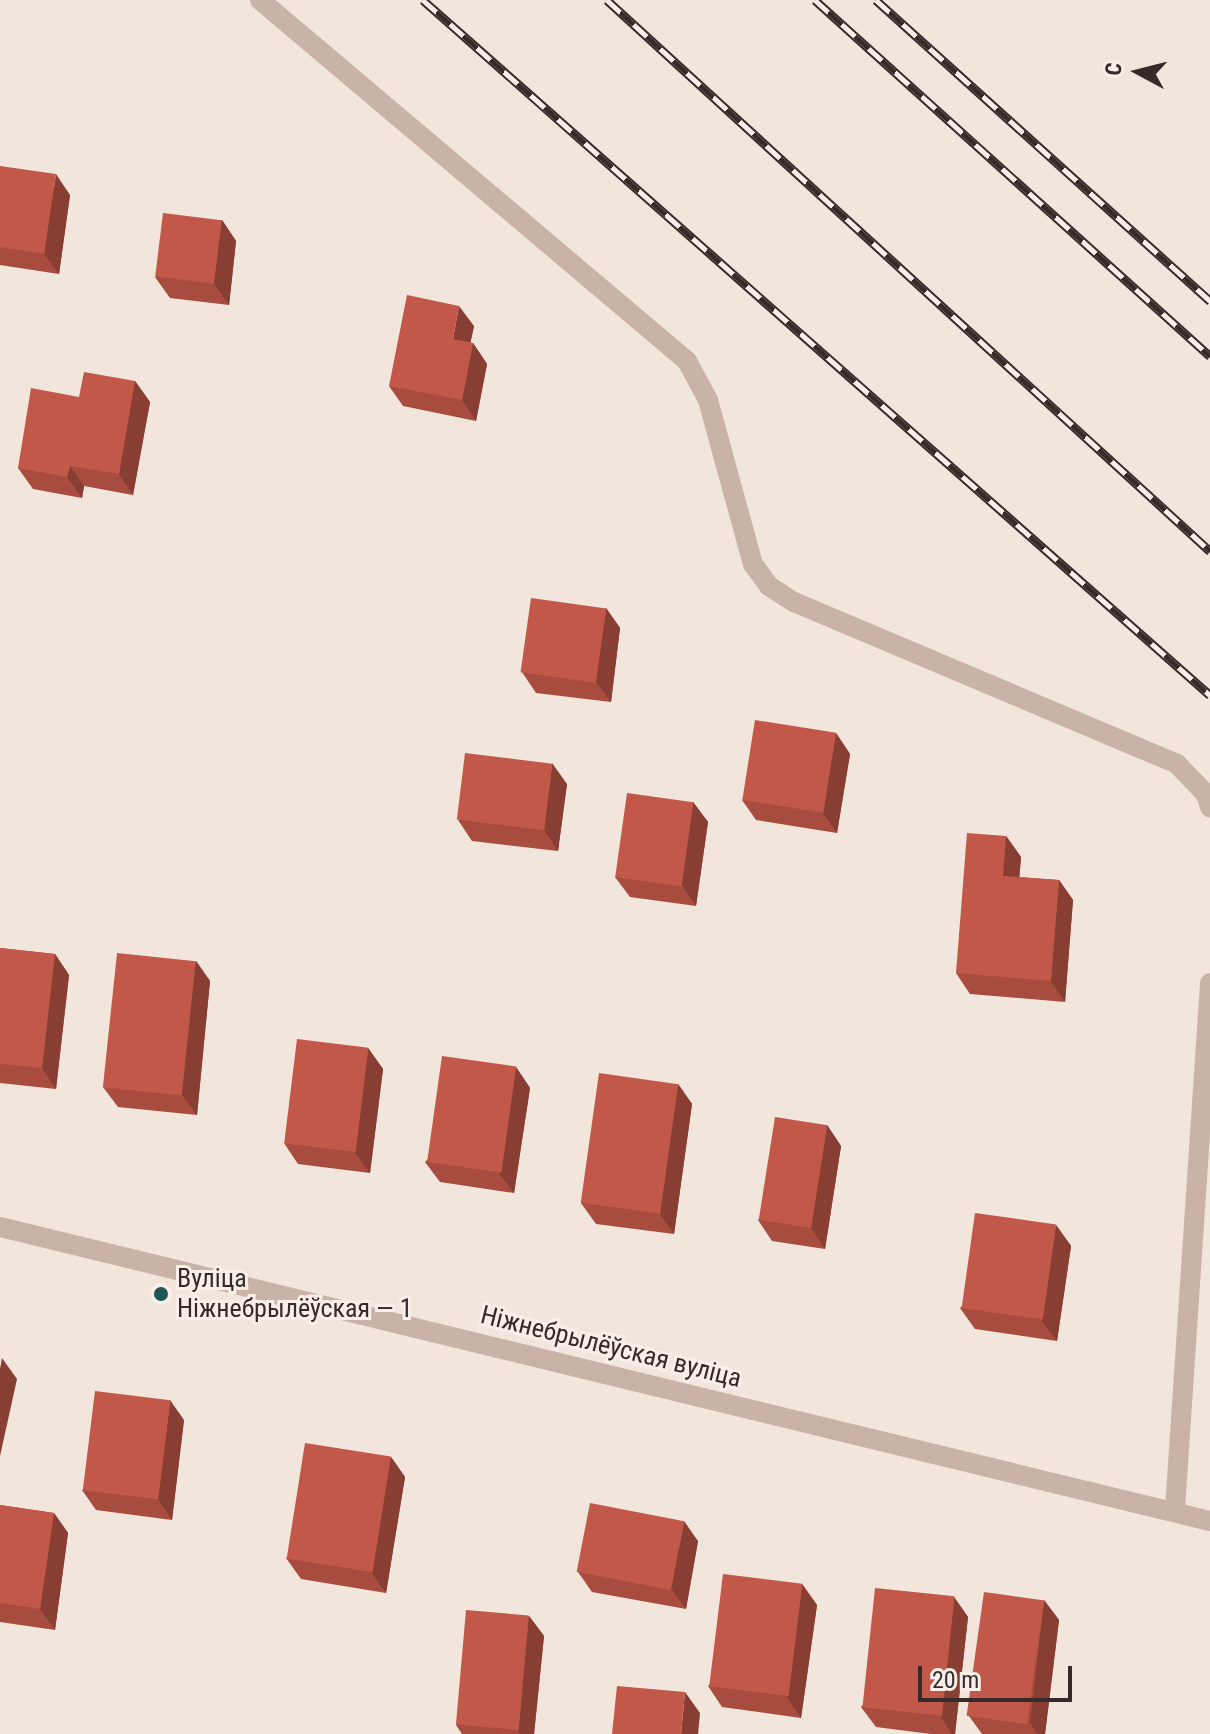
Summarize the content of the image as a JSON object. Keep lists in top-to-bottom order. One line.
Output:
{"streets":{"street":["Ніжнебрылёўская вуліца"]},"places":["Вуліца Ніжнебрылёўская — 1"],"scale_bar":"20 m","north":"left"}
